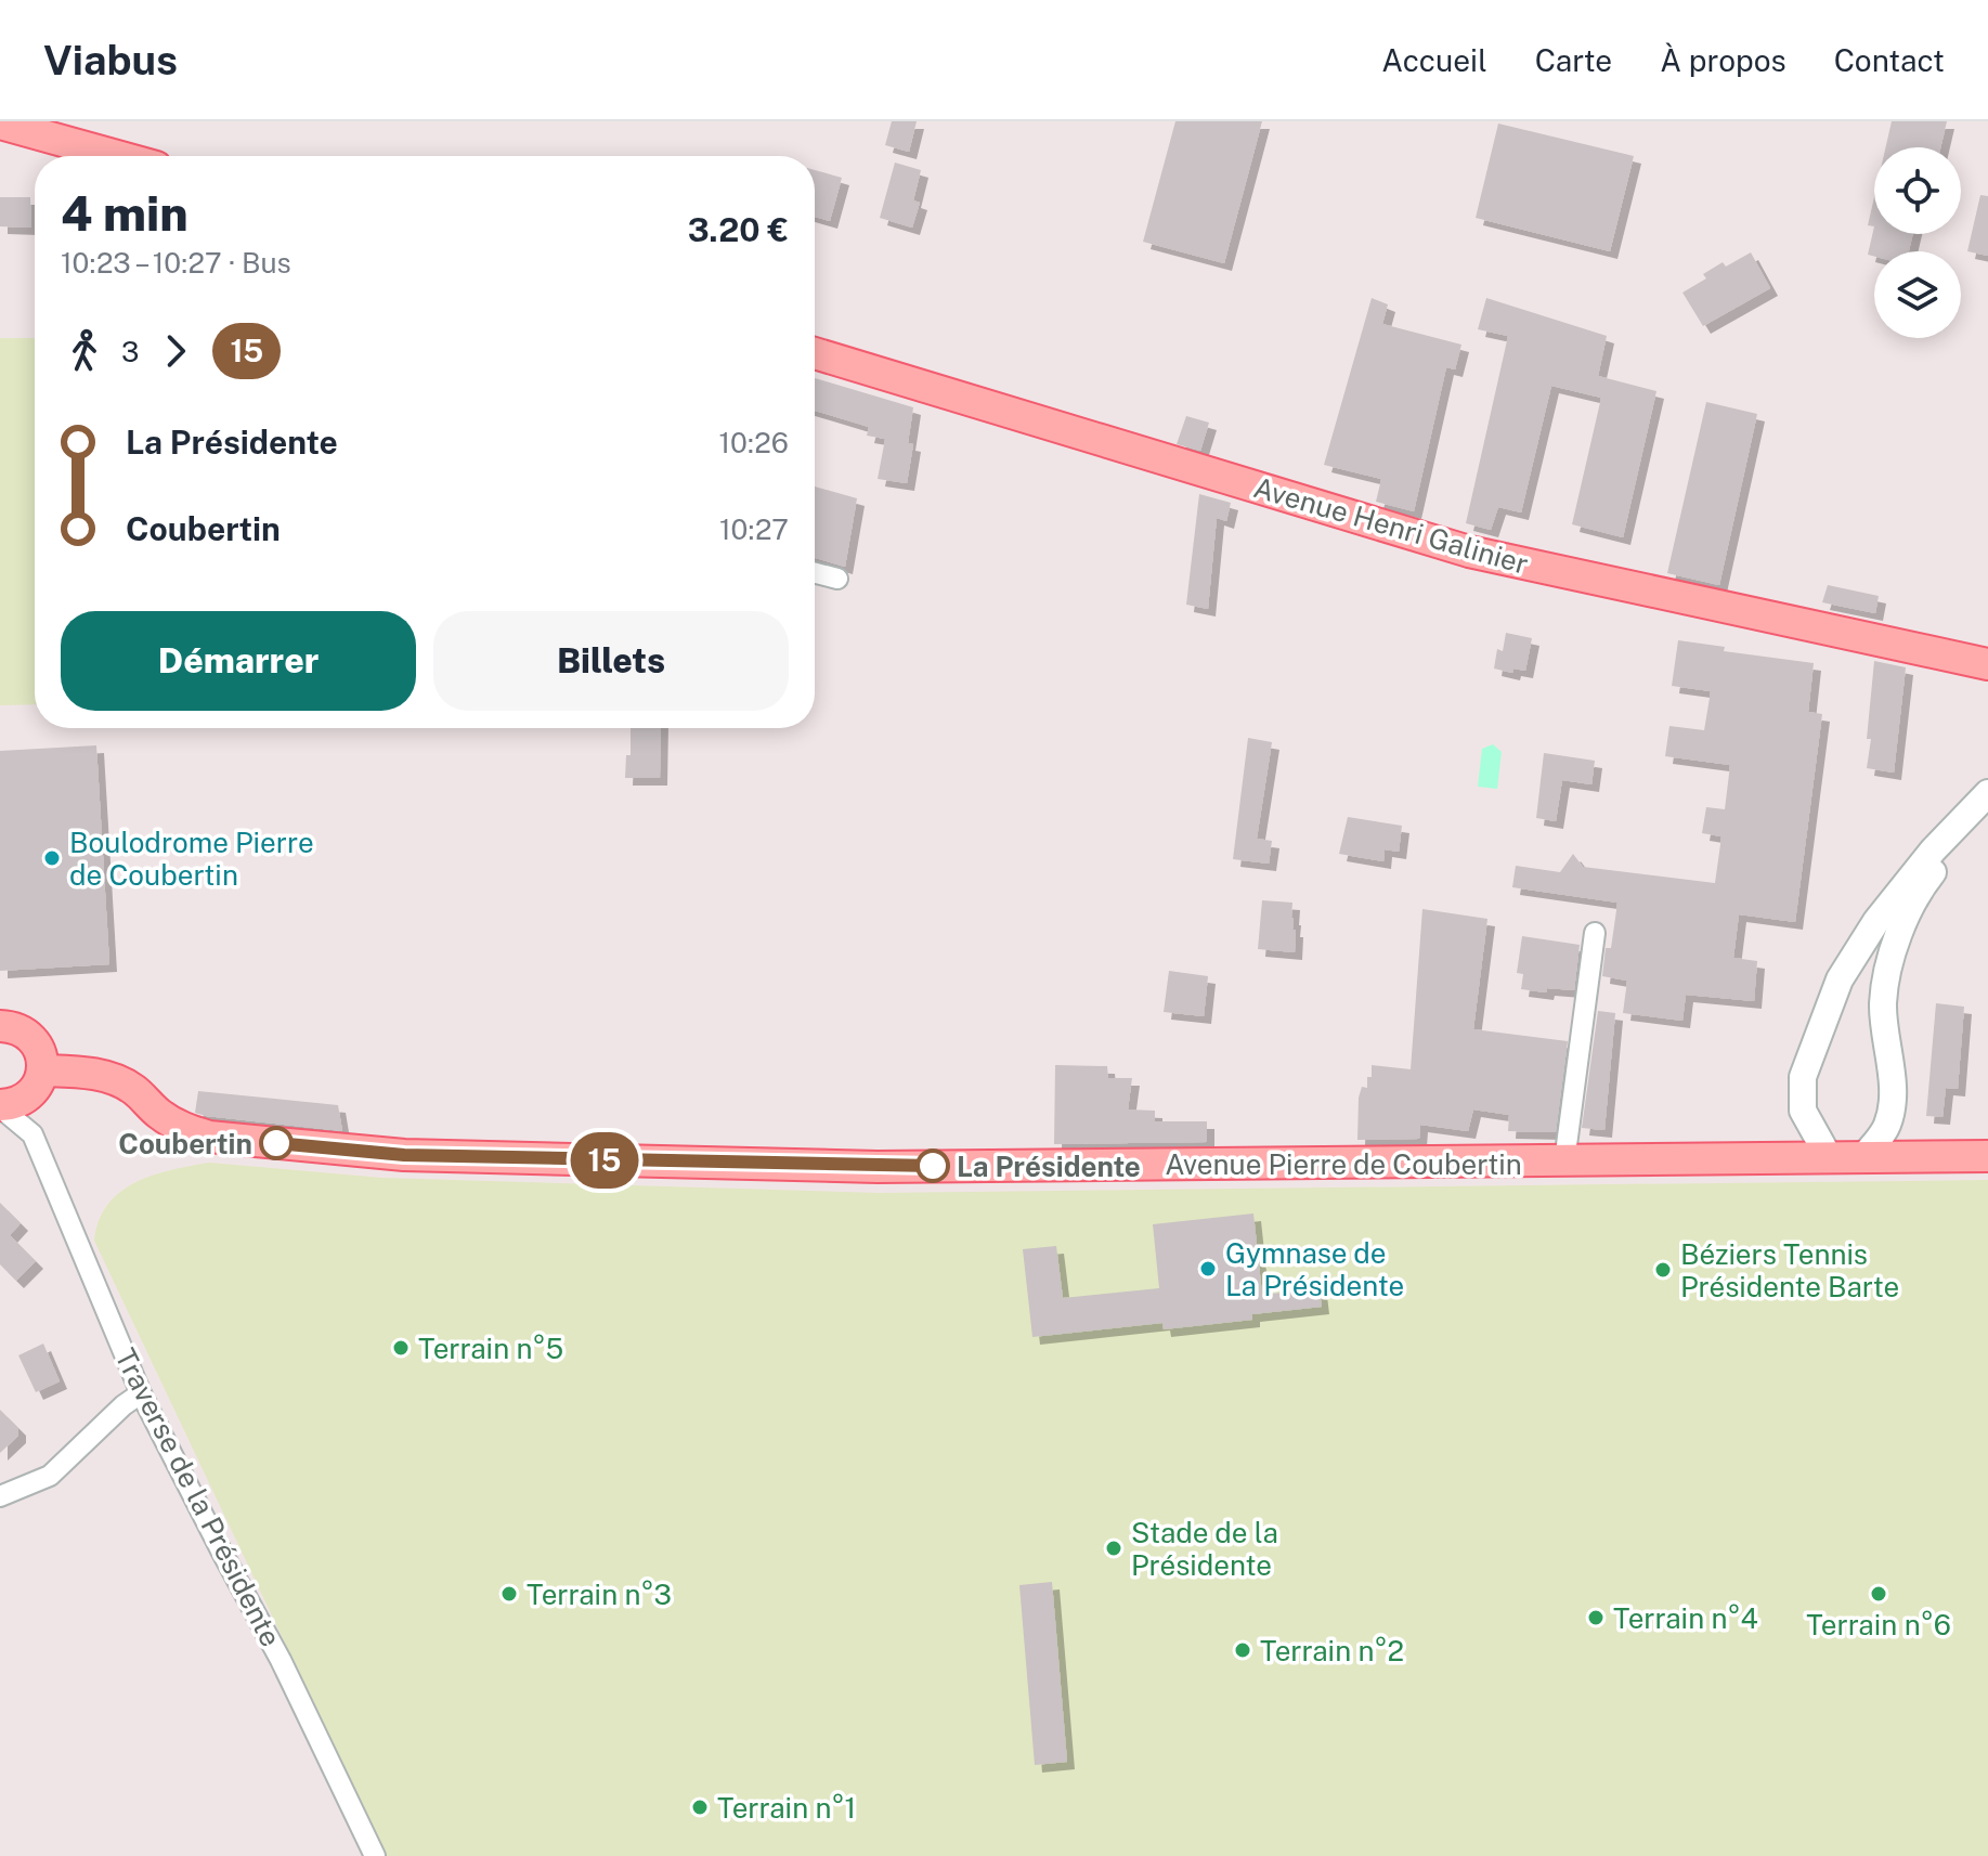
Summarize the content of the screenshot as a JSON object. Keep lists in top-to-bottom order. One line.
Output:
{"streets":{"main road":["Avenue Henri Galinier","Avenue Pierre de Coubertin"],"street":["Traverse de la Présidente"]},"crossings":[["Avenue Pierre de Coubertin","Traverse de la Présidente"]],"places":["Boulodrome Pierre de Coubertin","Coubertin","La Présidente","Gymnase de La Présidente","Béziers Tennis Présidente Barte","Terrain n°5","Stade de la Présidente","Terrain n°3","Terrain n°6","Terrain n°4","Terrain n°2","Terrain n°1"],"lines":["bus line 15"],"page":{"header":"Viabus","nav":["Accueil","Carte","À propos","Contact"],"on_map":"15","heading":["4 min","10:23 – 10:27 · Bus","3.20 €"],"legs":["3","15"],"list":[{"name":"La Présidente","value":"10:26"},{"name":"Coubertin","value":"10:27"}],"buttons":["Démarrer","Billets"]}}
